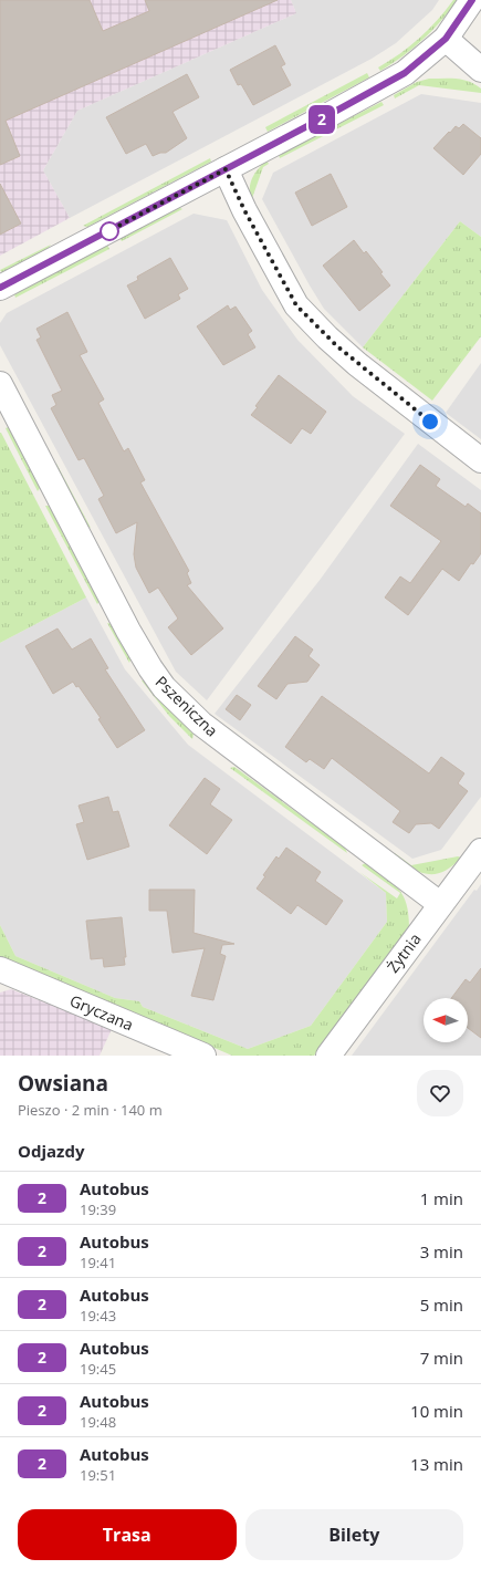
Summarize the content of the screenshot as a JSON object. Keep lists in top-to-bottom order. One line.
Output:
{"streets":{"street":["Pszeniczna","Żytnia","Gryczana"]},"crossings":[["Pszeniczna","Żytnia"]],"lines":["bus line 2"],"north":"left","page":{"on_map":"2","heading":[["Owsiana","Pieszo · 2 min · 140 m"],"Odjazdy"],"list":[{"mark":"2","name":"Autobus","note":"19:39","value":"1 min"},{"mark":"2","name":"Autobus","note":"19:41","value":"3 min"},{"mark":"2","name":"Autobus","note":"19:43","value":"5 min"},{"mark":"2","name":"Autobus","note":"19:45","value":"7 min"},{"mark":"2","name":"Autobus","note":"19:48","value":"10 min"},{"mark":"2","name":"Autobus","note":"19:51","value":"13 min"}],"buttons":["Trasa","Bilety"]}}
